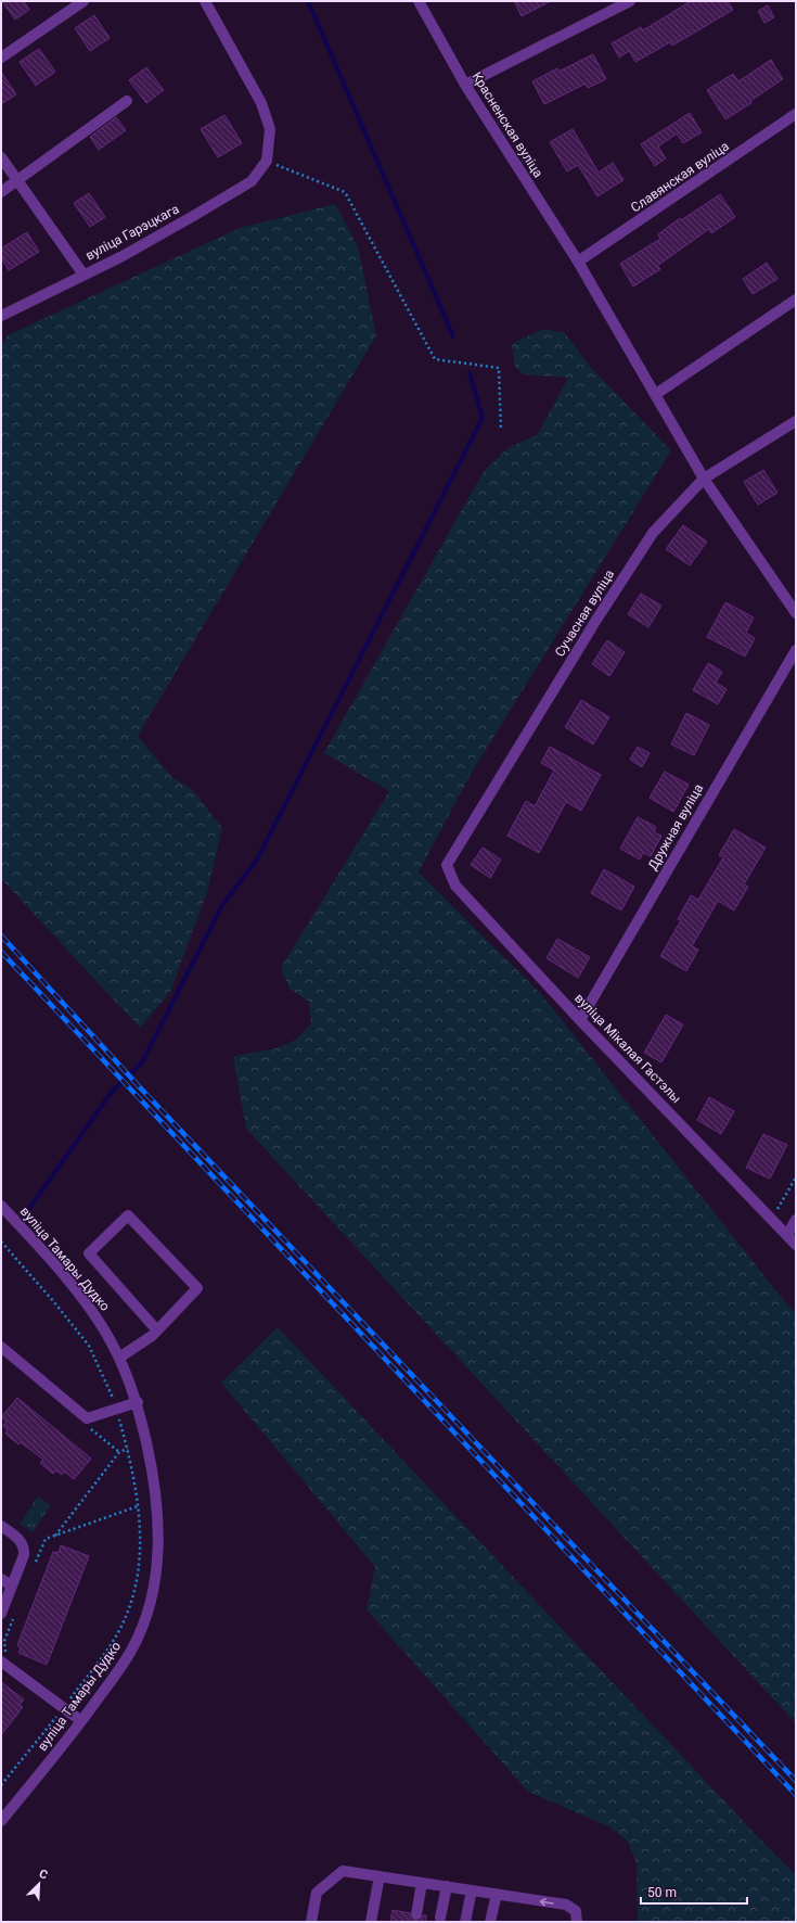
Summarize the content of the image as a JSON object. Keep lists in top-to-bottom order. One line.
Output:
{"streets":{"street":["Красненская вуліца","Славянская вуліца","вуліца Гарэцкага","Сучасная вуліца","Дружная вуліца","вуліца Мікалая Гастэлы","вуліца Тамары Дудко"]},"crossings":[["Красненская вуліца","Славянская вуліца"],["Красненская вуліца","Сучасная вуліца"],["Сучасная вуліца","вуліца Мікалая Гастэлы"],["Дружная вуліца","вуліца Мікалая Гастэлы"]],"scale_bar":"50 m","north":"top right"}
